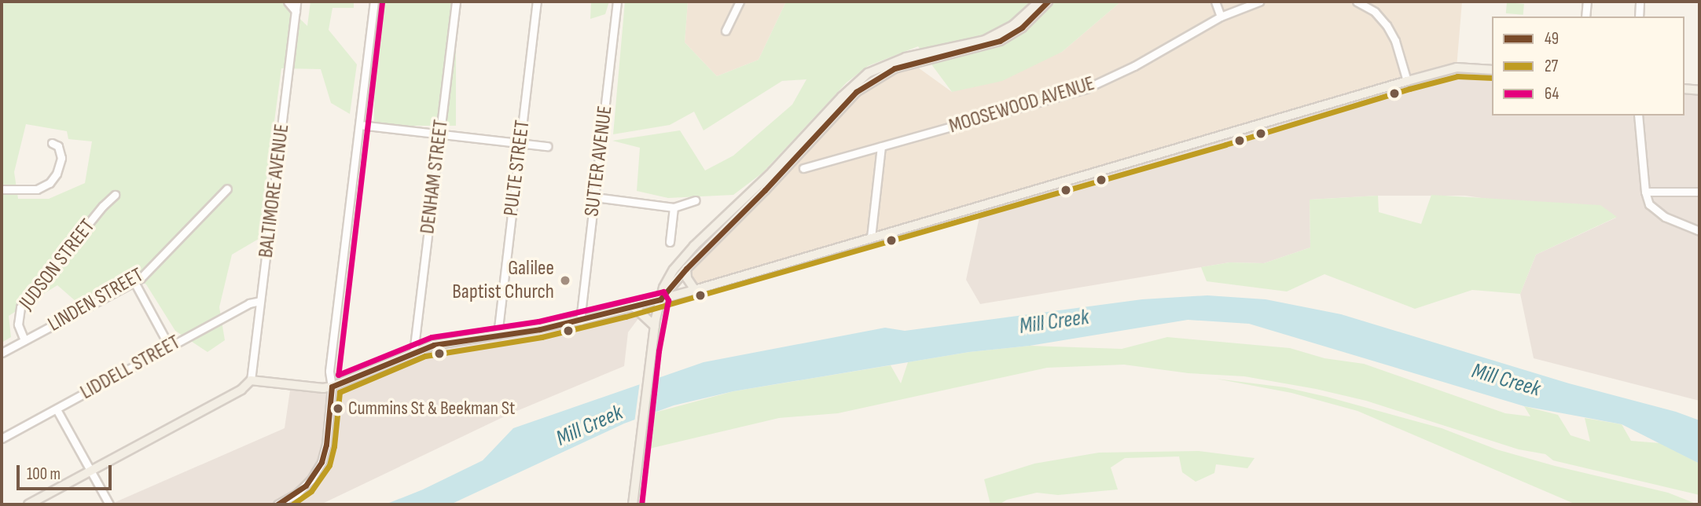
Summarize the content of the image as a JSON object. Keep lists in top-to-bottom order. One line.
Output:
{"streets":{"street":["MOOSEWOOD AVENUE","SUTTER AVENUE","PULTE STREET","DENHAM STREET","BALTIMORE AVENUE","JUDSON STREET","LINDEN STREET","LIDDELL STREET"]},"crossings":[["BALTIMORE AVENUE","LIDDELL STREET"],["JUDSON STREET","LINDEN STREET"]],"water":["Mill Creek"],"places":["Galilee Baptist Church","Cummins St & Beekman St"],"lines":["transit line 49","transit line 64","transit line 27"],"legend":["49","27","64"],"scale_bar":"100 m"}
